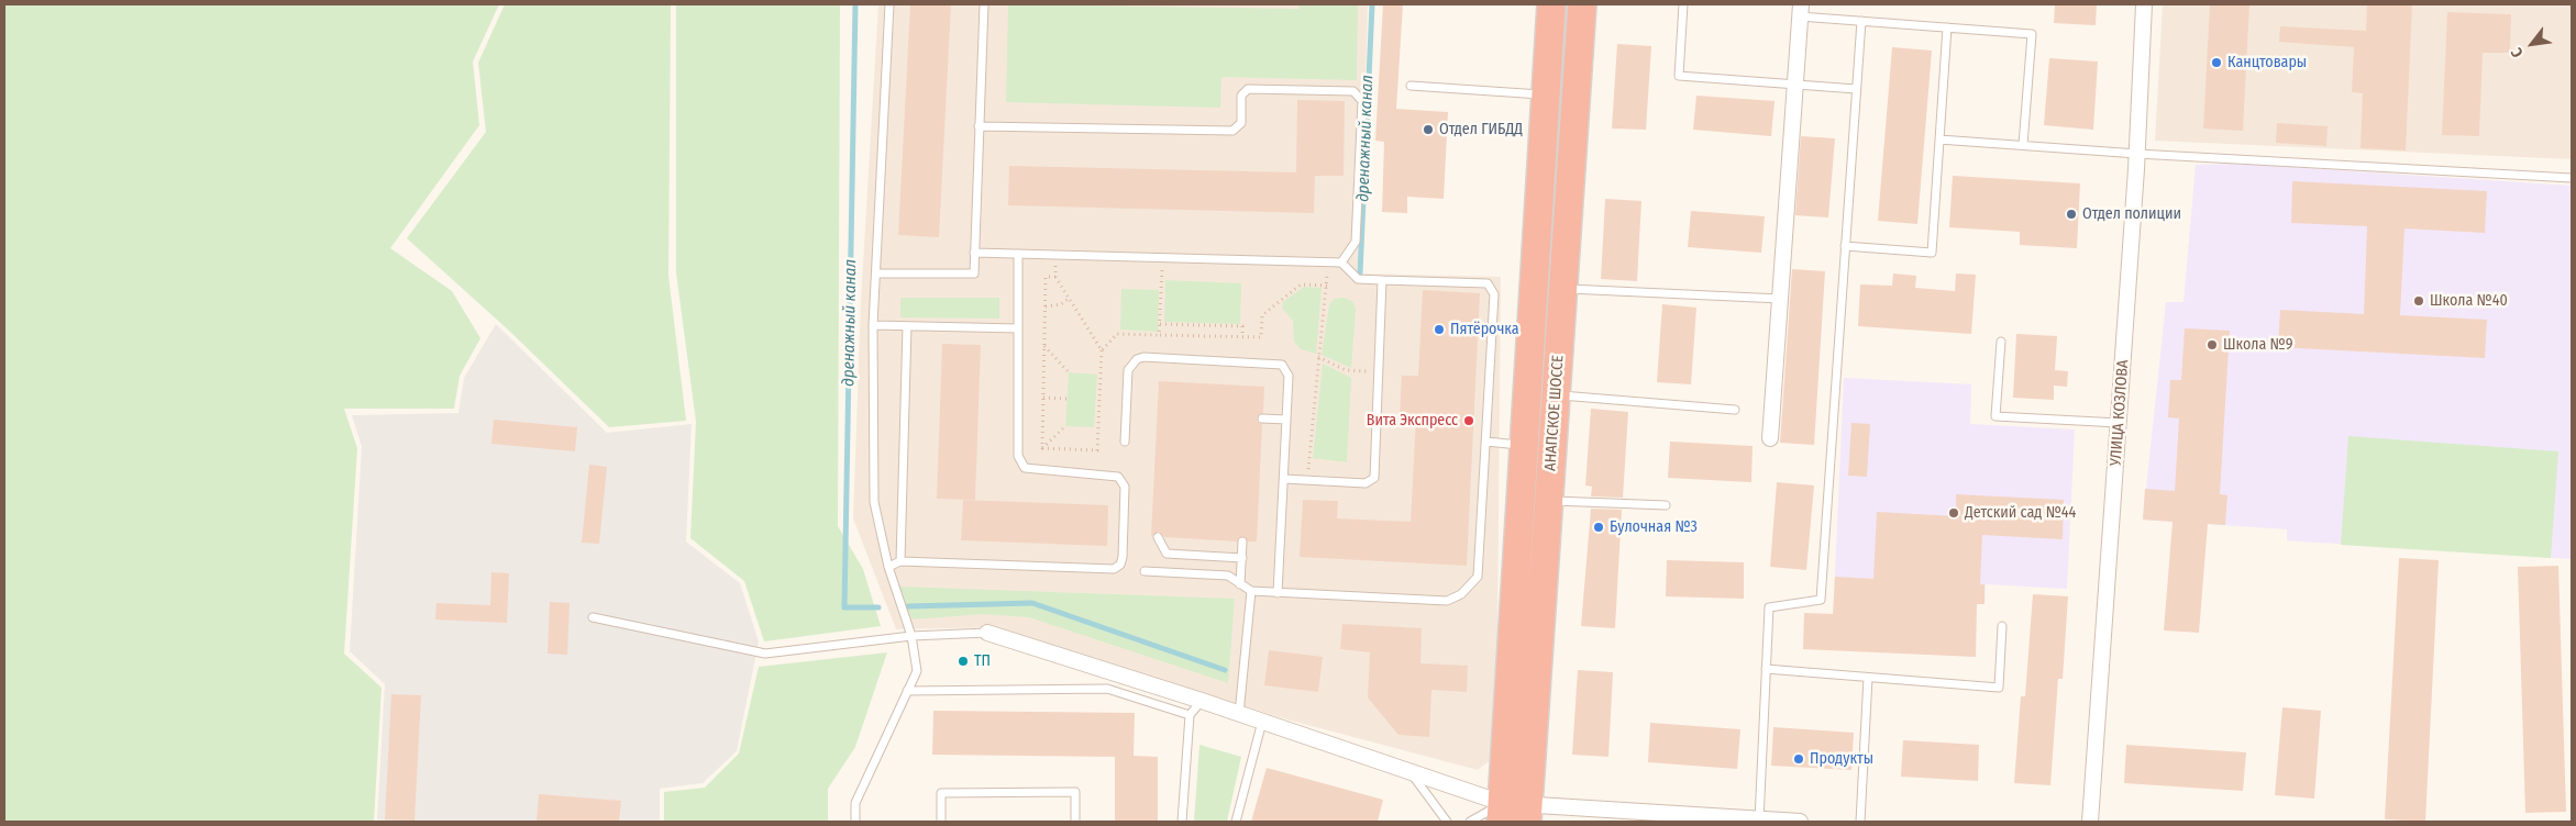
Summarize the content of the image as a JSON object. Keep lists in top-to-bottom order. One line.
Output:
{"streets":{"highway":["АНАПСКОЕ ШОССЕ"],"street":["УЛИЦА КОЗЛОВА"]},"water":["дренажный канал"],"places":["Канцтовары","Отдел ГИБДД","Отдел полиции","Школа №40","Пятёрочка","Школа №9","Вита Экспресс","Детский сад №44","Булочная №3","ТП","Продукты"],"north":"bottom left"}
